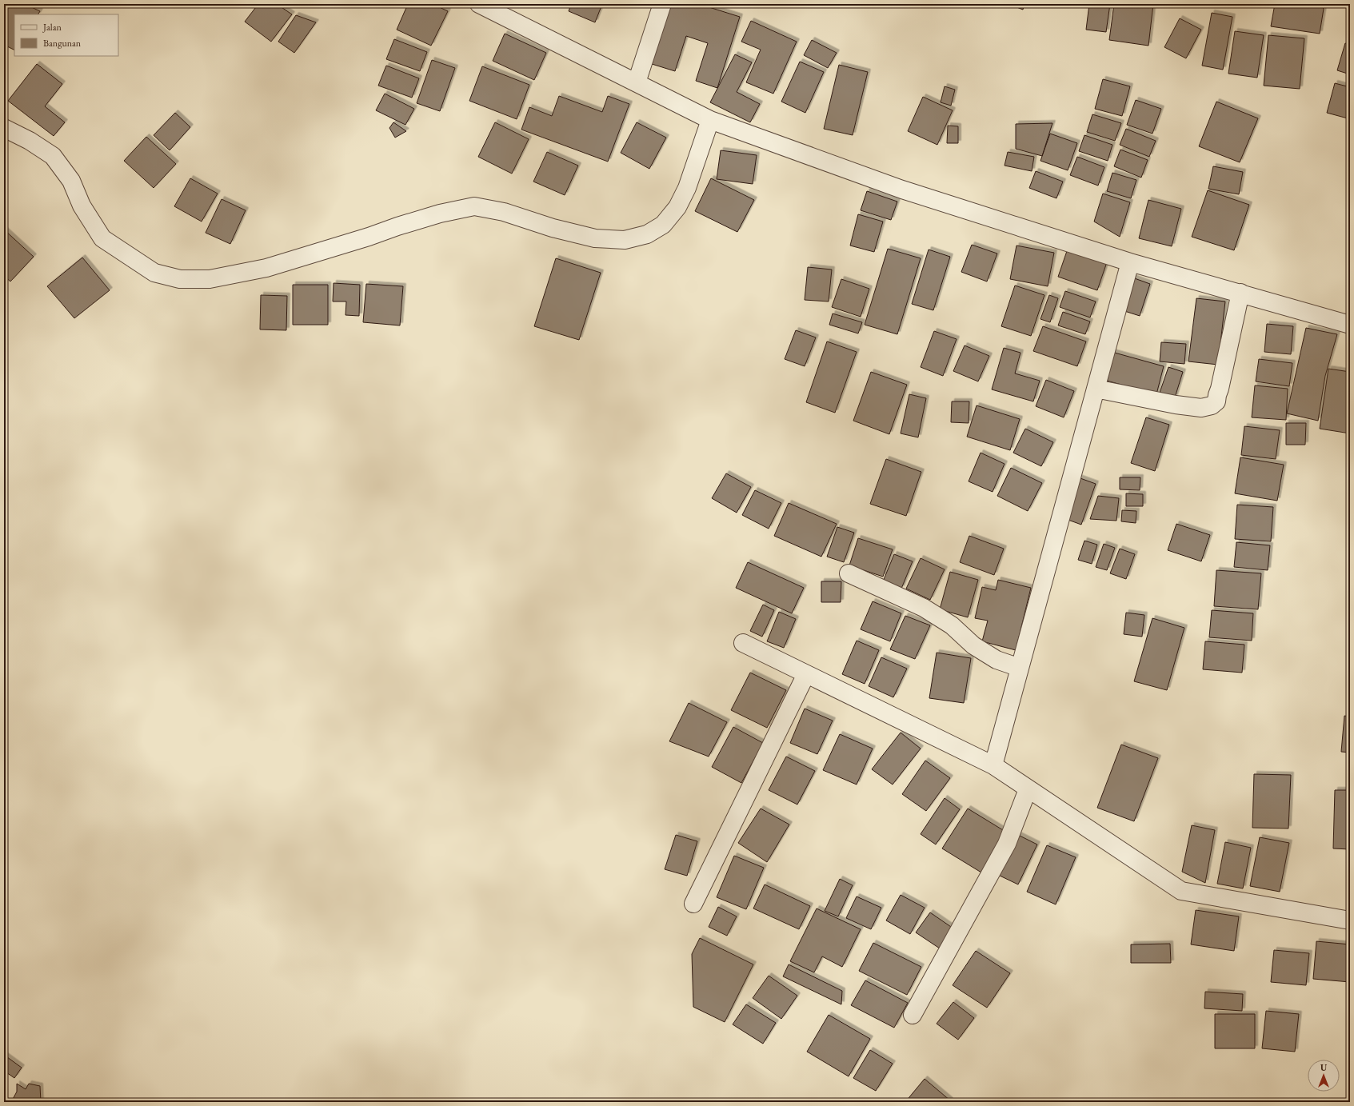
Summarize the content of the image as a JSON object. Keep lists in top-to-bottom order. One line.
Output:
{"legend":["Jalan","Bangunan"],"north":"top"}
